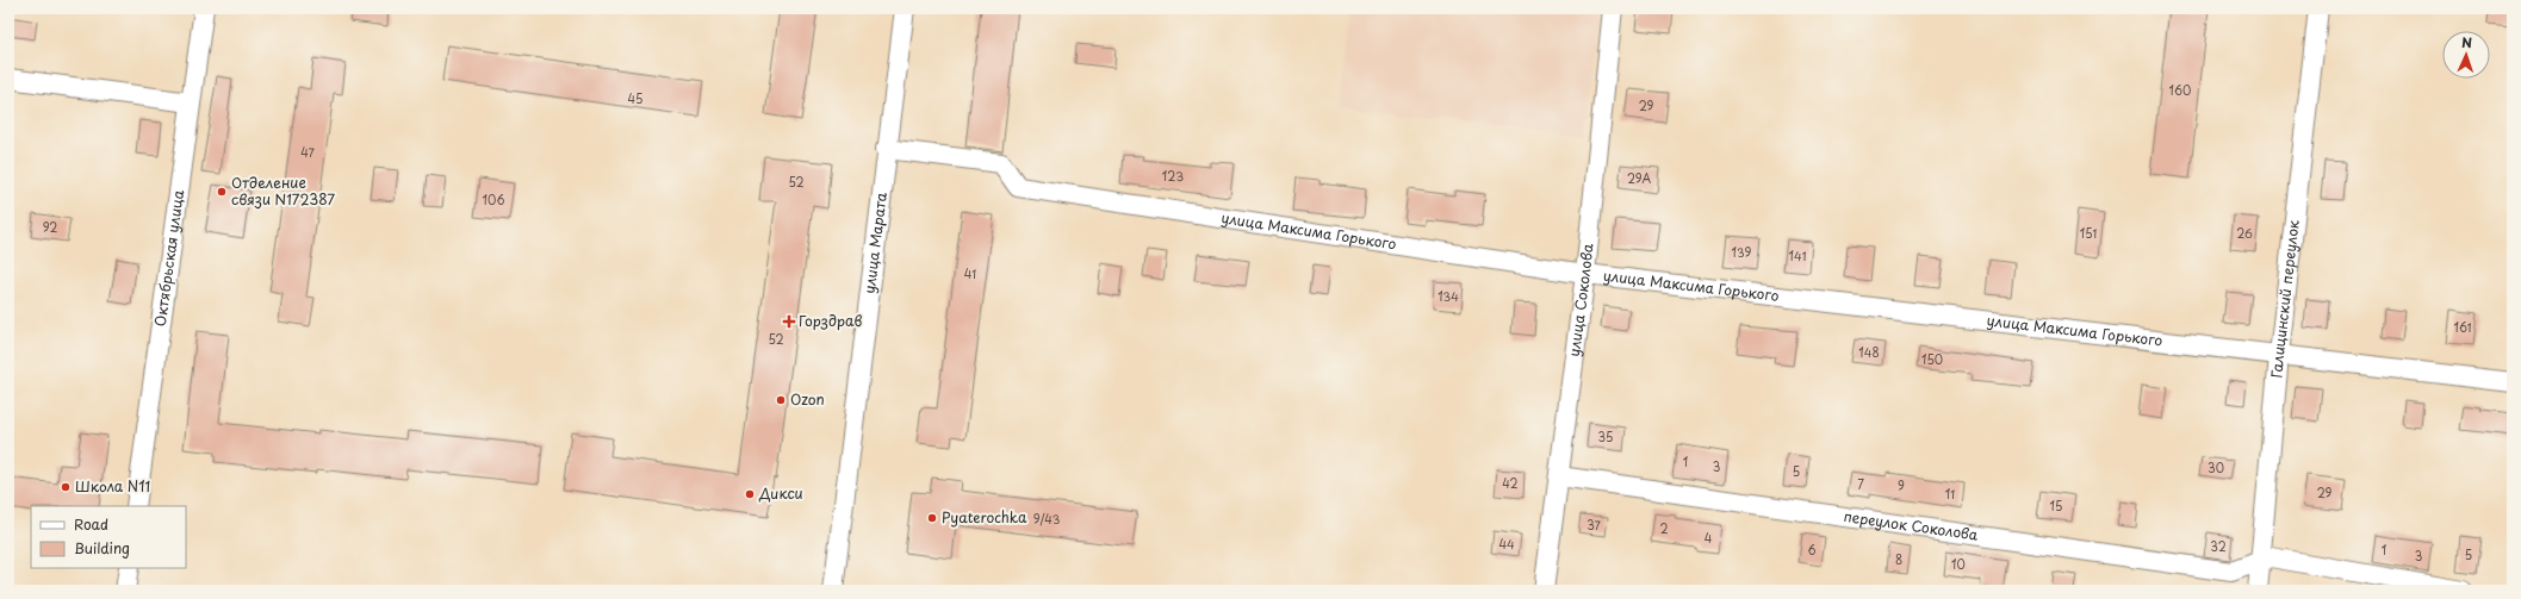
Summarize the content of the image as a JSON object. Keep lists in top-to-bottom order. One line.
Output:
{"streets":{"street":["улица Максима Горького","улица Марата","Октябрьская улица","Галицинский переулок","улица Соколова","переулок Соколова"]},"crossings":[["улица Максима Горького","улица Марата"],["улица Максима Горького","Галицинский переулок"],["улица Максима Горького","улица Соколова"],["Галицинский переулок","переулок Соколова"],["улица Соколова","переулок Соколова"]],"places":{"other":["Отделение связи N172387","Ozon","Школа N11","Дикси","Pyaterochka"],"health":["Горздрав"]},"house_numbers":["160","45","29","47","123","29А","52","106","92","151","26","139","141","41","134","161","52","148","150","35","1","3","30","5","42","7","9","29","11","15","9/43","37","2","4","44","32","6","1","5","3","8","10"],"legend":["Road","Building"],"north":"top"}
